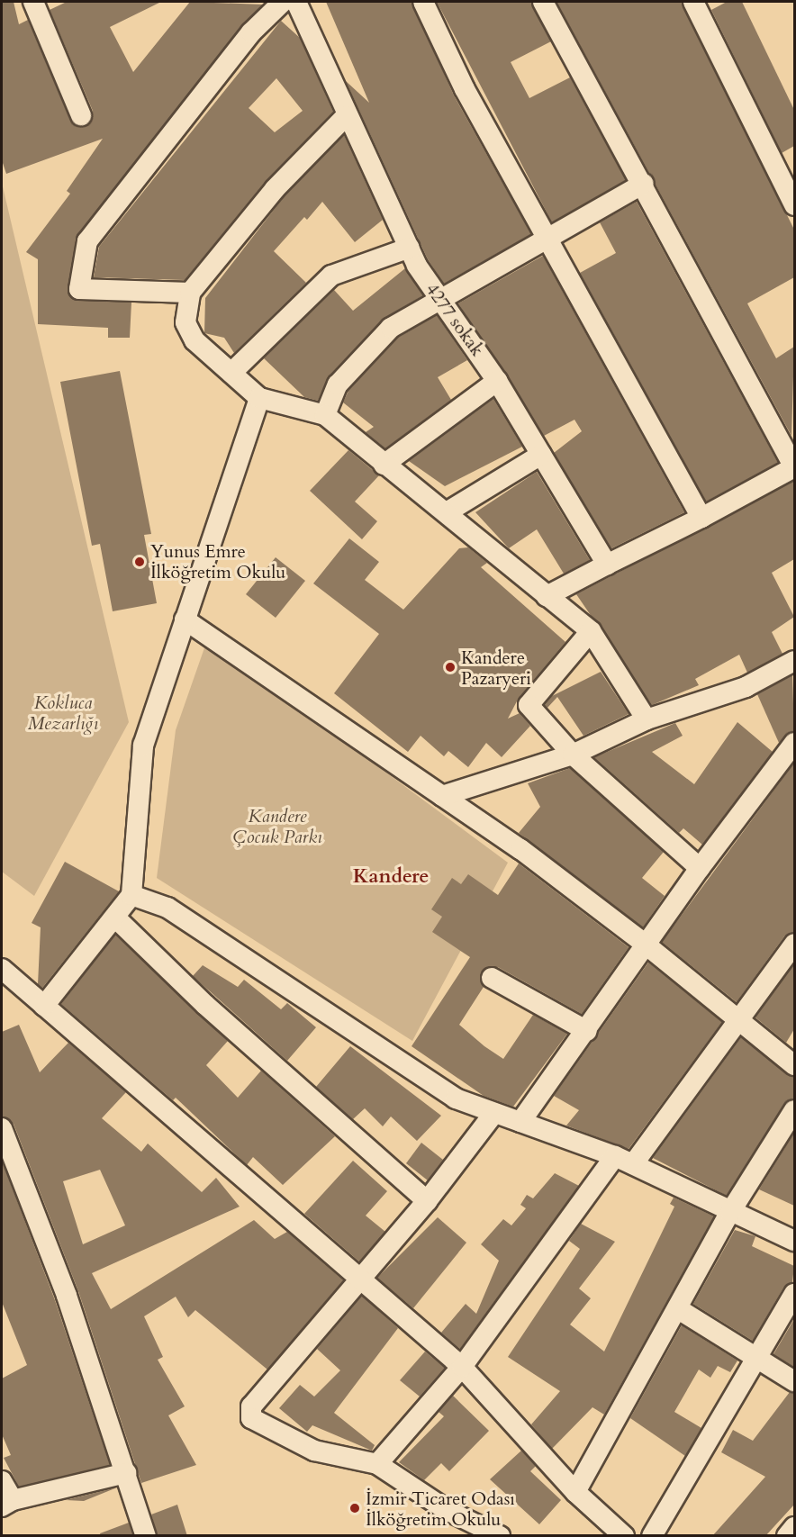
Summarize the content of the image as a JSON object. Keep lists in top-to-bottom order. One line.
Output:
{"streets":{"street":["4277 sokak"]},"districts":["Kandere"],"parks":["Kokluca Mezarlığı","Kandere Çocuk Parkı"],"places":["Yunus Emre İlköğretim Okulu","Kandere Pazaryeri","İzmir Ticaret Odası İlköğretim Okulu"]}
